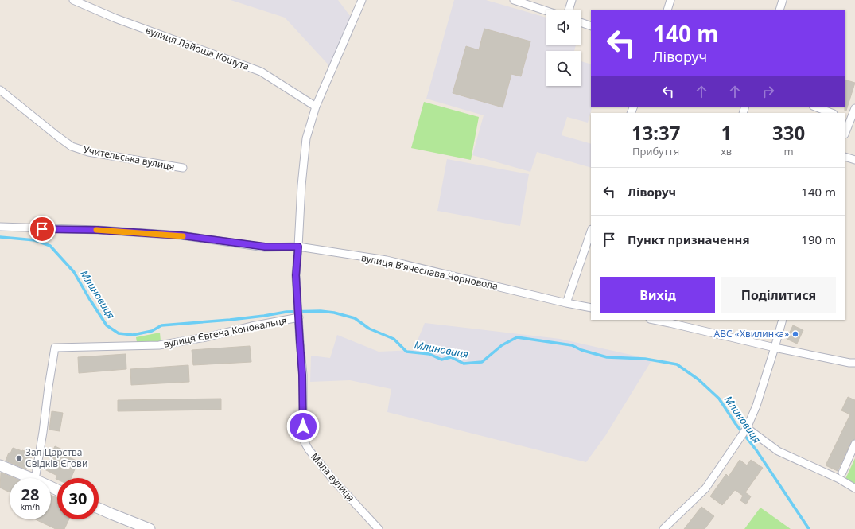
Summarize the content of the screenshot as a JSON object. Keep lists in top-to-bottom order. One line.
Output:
{"streets":{"street":["вулиця Лайоша Кошута","Учительська вулиця","вулиця Вʼячеслава Чорновола","вулиця Євгена Коновальця","Мала вулиця"]},"crossings":[["вулиця Лайоша Кошута","Мала вулиця"],["вулиця Вʼячеслава Чорновола","Мала вулиця"],["вулиця Євгена Коновальця","Мала вулиця"]],"water":["Млиновиця"],"places":["АВС «Хвилинка»","Зал Царства Свідків Єгови"],"page":{"turn":["140 m","Ліворуч"],"eta":["13:37","Прибуття","1","хв","330","m"],"list":[{"name":"Ліворуч","value":"140 m"},{"name":"Пункт призначення","value":"190 m"}],"buttons":["Вихід","Поділитися"],"speed":"28 km/h","limit":"30"}}
